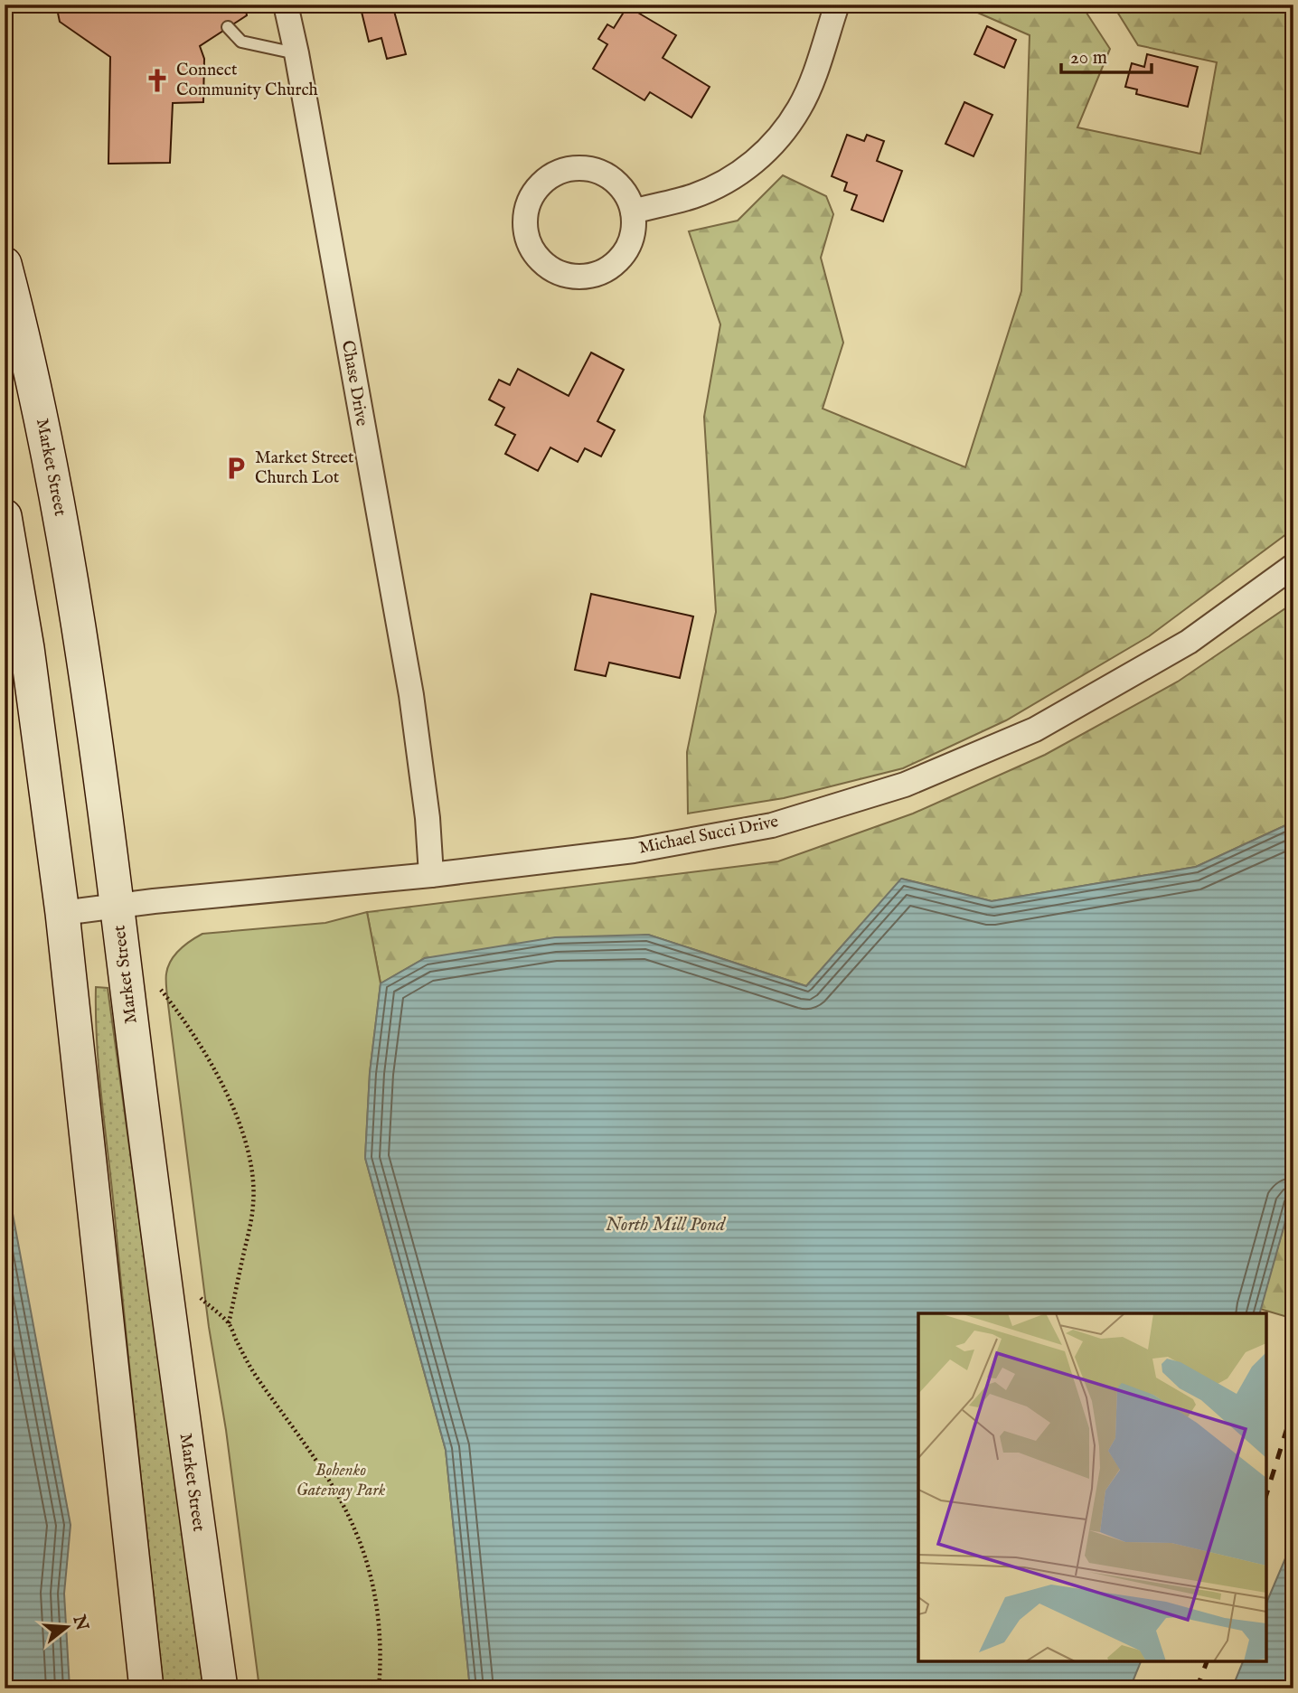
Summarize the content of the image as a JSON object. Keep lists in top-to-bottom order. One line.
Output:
{"streets":{"main road":["Market Street"],"street":["Chase Drive","Michael Succi Drive"]},"crossings":[["Chase Drive","Michael Succi Drive"],["Market Street","Michael Succi Drive"]],"water":["North Mill Pond"],"parks":["Bohenko Gateway Park"],"places":{"church":["Connect Community Church"],"parking":["Market Street Church Lot"]},"scale_bar":"20 m","north":"right"}
